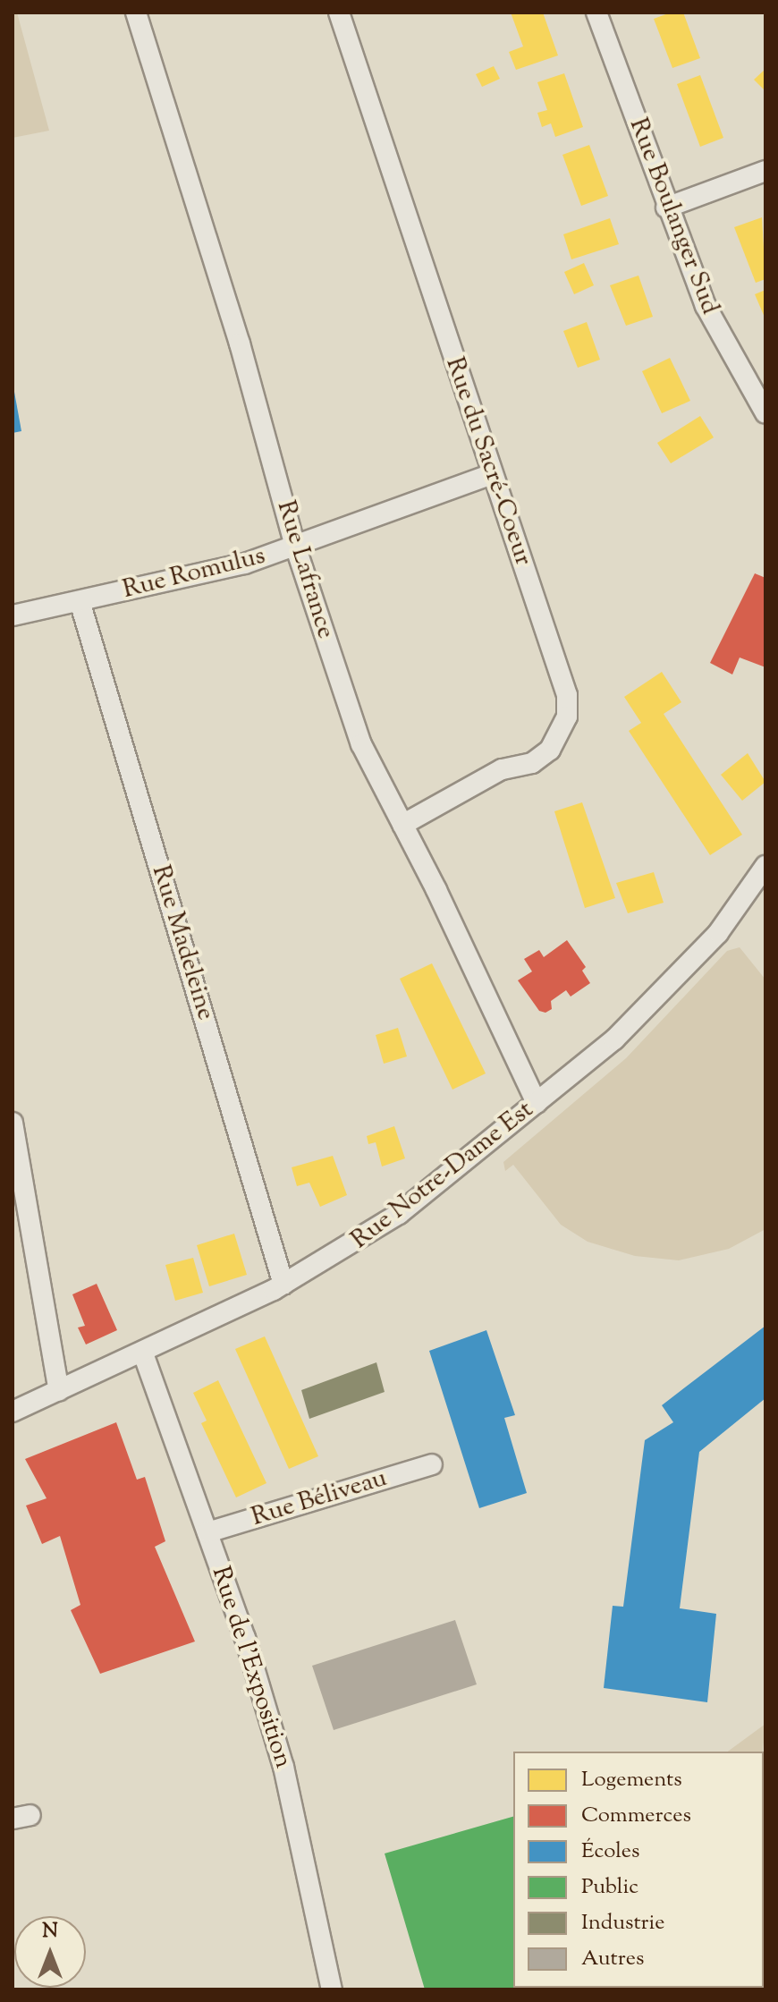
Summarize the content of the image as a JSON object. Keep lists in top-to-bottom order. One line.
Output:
{"streets":{"street":["Rue Boulanger Sud","Rue du Sacré-Coeur","Rue Lafrance","Rue Romulus","Rue Madeleine","Rue Notre-Dame Est","Rue Béliveau","Rue de l'Exposition"]},"crossings":[["Rue du Sacré-Coeur","Rue Lafrance"],["Rue du Sacré-Coeur","Rue Romulus"],["Rue Lafrance","Rue Romulus"],["Rue Lafrance","Rue Notre-Dame Est"],["Rue Romulus","Rue Madeleine"],["Rue Madeleine","Rue Notre-Dame Est"],["Rue Notre-Dame Est","Rue de l'Exposition"],["Rue Béliveau","Rue de l'Exposition"]],"legend":["Logements","Commerces","Écoles","Public","Industrie","Autres"],"north":"top"}
